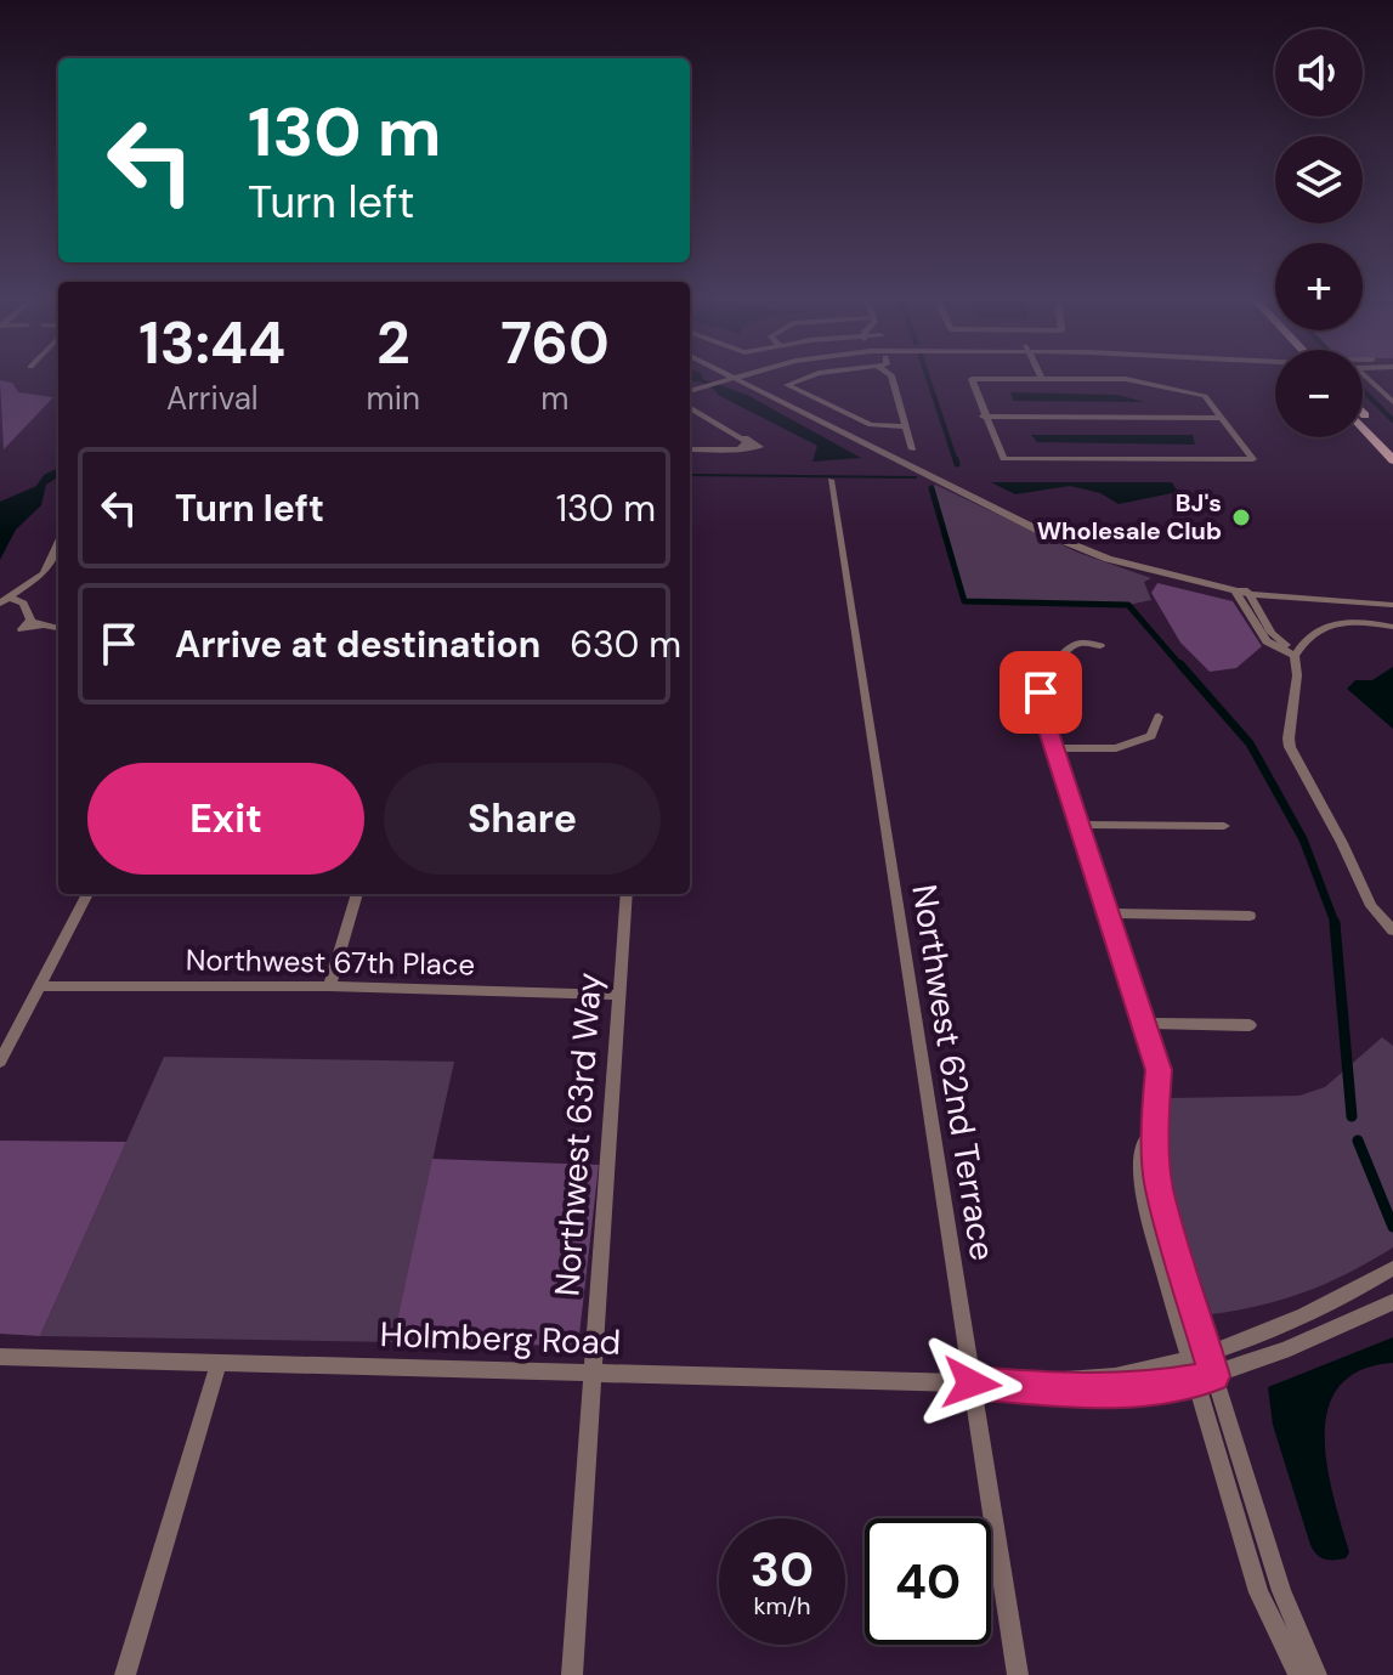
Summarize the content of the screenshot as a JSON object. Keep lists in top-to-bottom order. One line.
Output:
{"streets":{"street":["Northwest 67th Place","Northwest 62nd Terrace","Northwest 63rd Way","Holmberg Road"]},"crossings":[["Northwest 67th Place","Northwest 63rd Way"],["Northwest 62nd Terrace","Holmberg Road"],["Northwest 63rd Way","Holmberg Road"]],"places":["BJ's Wholesale Club"],"page":{"map_buttons":["+","−"],"turn":["130 m","Turn left"],"eta":["13:44","Arrival","2","min","760","m"],"list":[{"name":"Turn left","value":"130 m"},{"name":"Arrive at destination","value":"630 m"}],"buttons":["Exit","Share"],"speed":"30 km/h","limit":"40"}}
